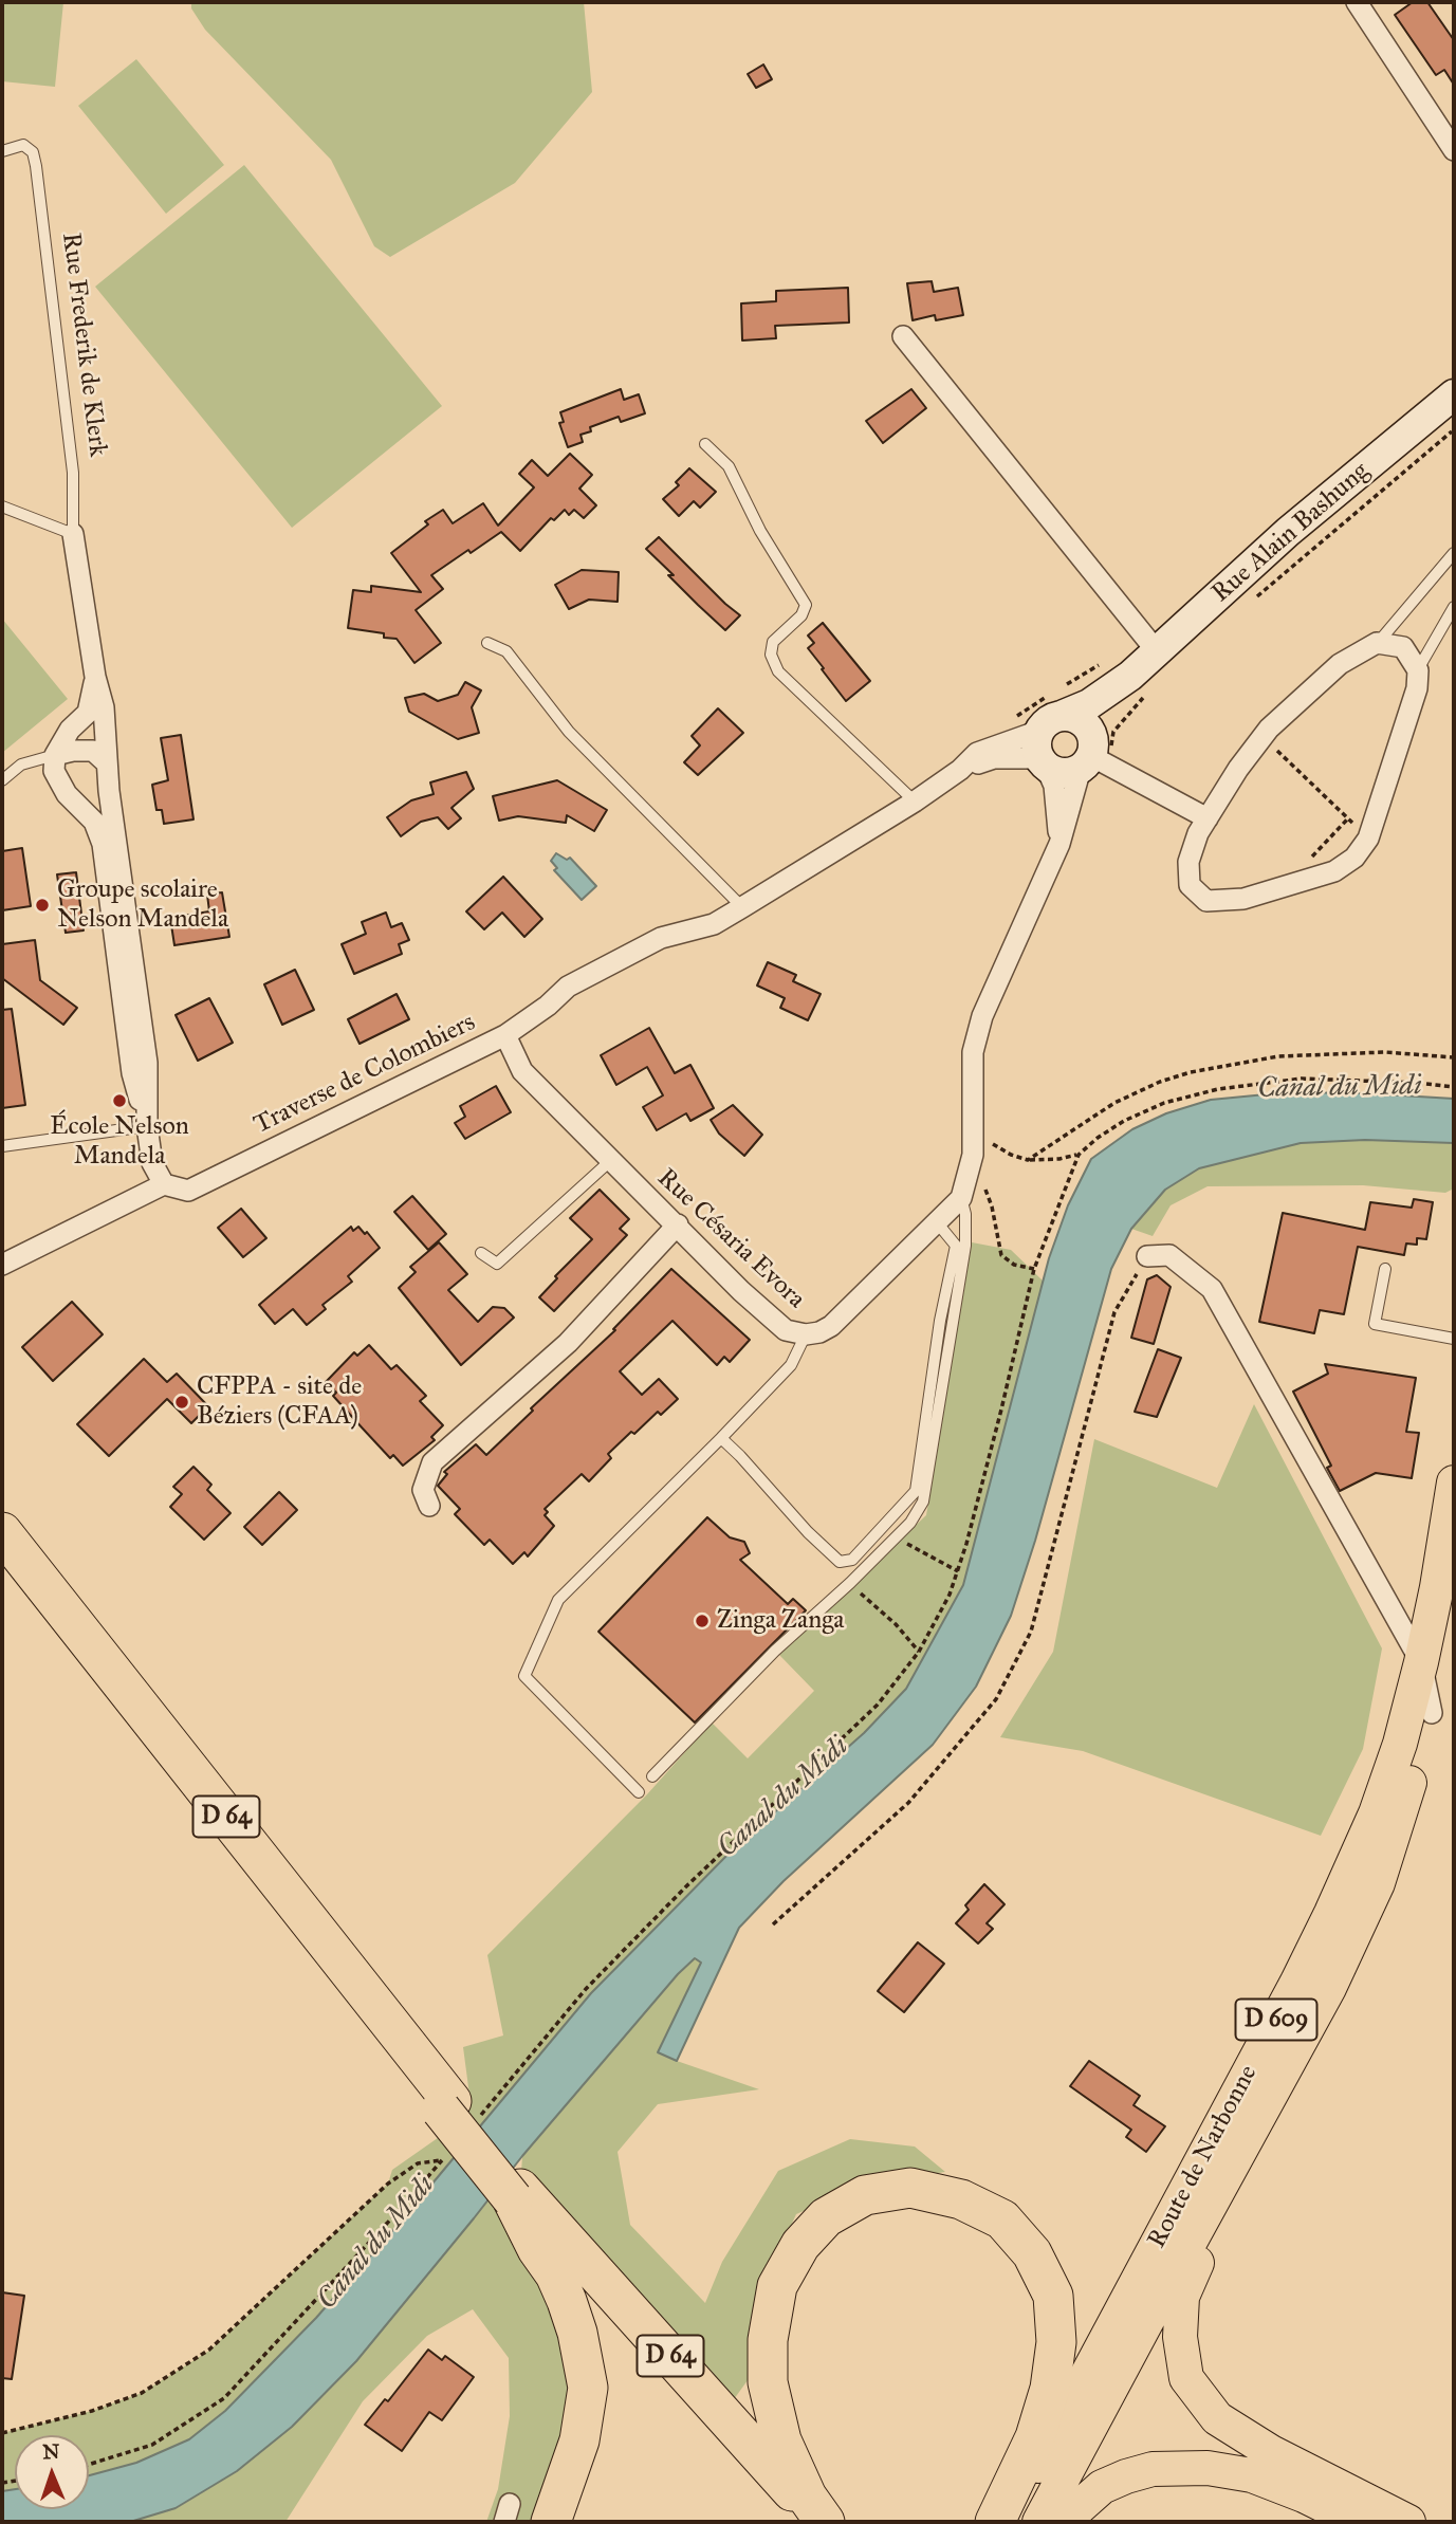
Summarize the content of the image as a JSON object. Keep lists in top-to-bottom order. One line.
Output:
{"streets":{"highway":["D 64"],"main road":["D 609","Route de Narbonne"],"street":["Rue Frederik de Klerk","Rue Alain Bashung","Traverse de Colombiers","Rue Césaria Evora"]},"crossings":[["Rue Frederik de Klerk","Traverse de Colombiers"],["Rue Alain Bashung","Traverse de Colombiers"],["Rue Alain Bashung","Rue Césaria Evora"],["Traverse de Colombiers","Rue Césaria Evora"]],"water":["Canal du Midi"],"places":["Groupe scolaire Nelson Mandela","École Nelson Mandela","CFPPA - site de Béziers (CFAA)","Zinga Zanga"],"north":"top"}
